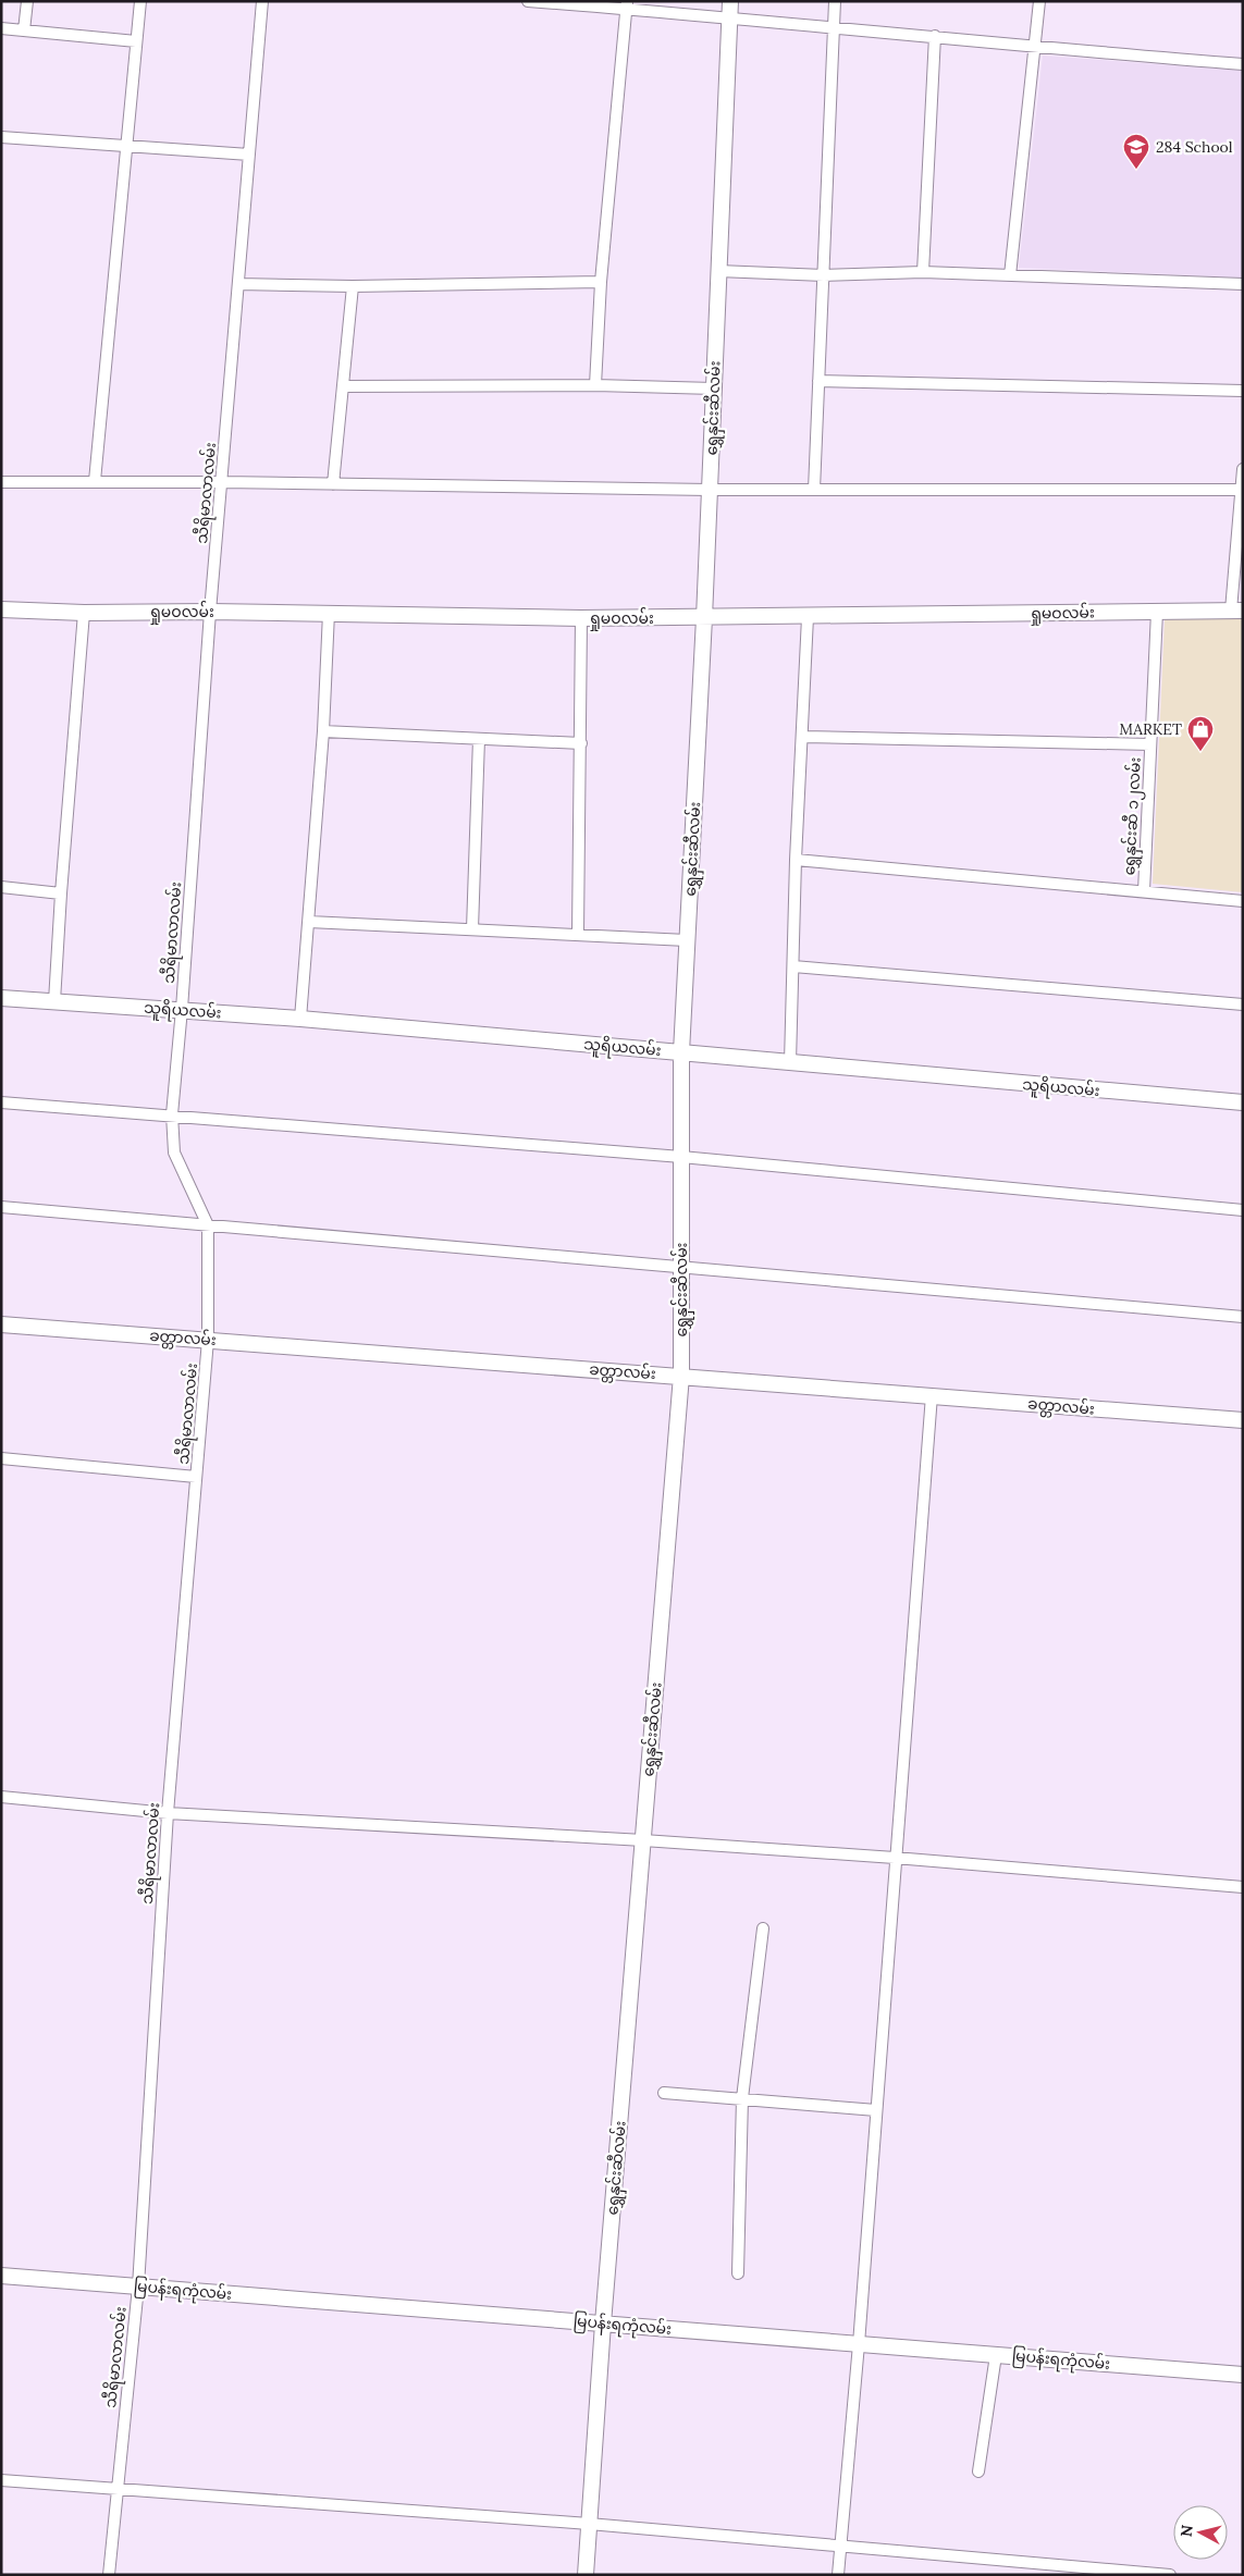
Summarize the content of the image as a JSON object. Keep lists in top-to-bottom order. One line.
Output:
{"streets":{"street":["ရွှေနှင်းဆီလမ်း","သီရိမာလာလမ်း","ရှုမဝလမ်း","ရွှေနှင်းဆီ ၁၂လမ်း","သူရိယလမ်း","ခတ္တာလမ်း","မြပန်းရကုံလမ်း"]},"crossings":[["ရွှေနှင်းဆီလမ်း","ရှုမဝလမ်း"],["ရွှေနှင်းဆီလမ်း","သူရိယလမ်း"],["ရွှေနှင်းဆီလမ်း","ခတ္တာလမ်း"],["ရွှေနှင်းဆီလမ်း","မြပန်းရကုံလမ်း"],["သီရိမာလာလမ်း","ရှုမဝလမ်း"],["သီရိမာလာလမ်း","သူရိယလမ်း"],["သီရိမာလာလမ်း","ခတ္တာလမ်း"],["သီရိမာလာလမ်း","မြပန်းရကုံလမ်း"],["ရှုမဝလမ်း","ရွှေနှင်းဆီ ၁၂လမ်း"]],"places":{"school or university":["284 School"],"shop":["MARKET"]},"north":"left"}
